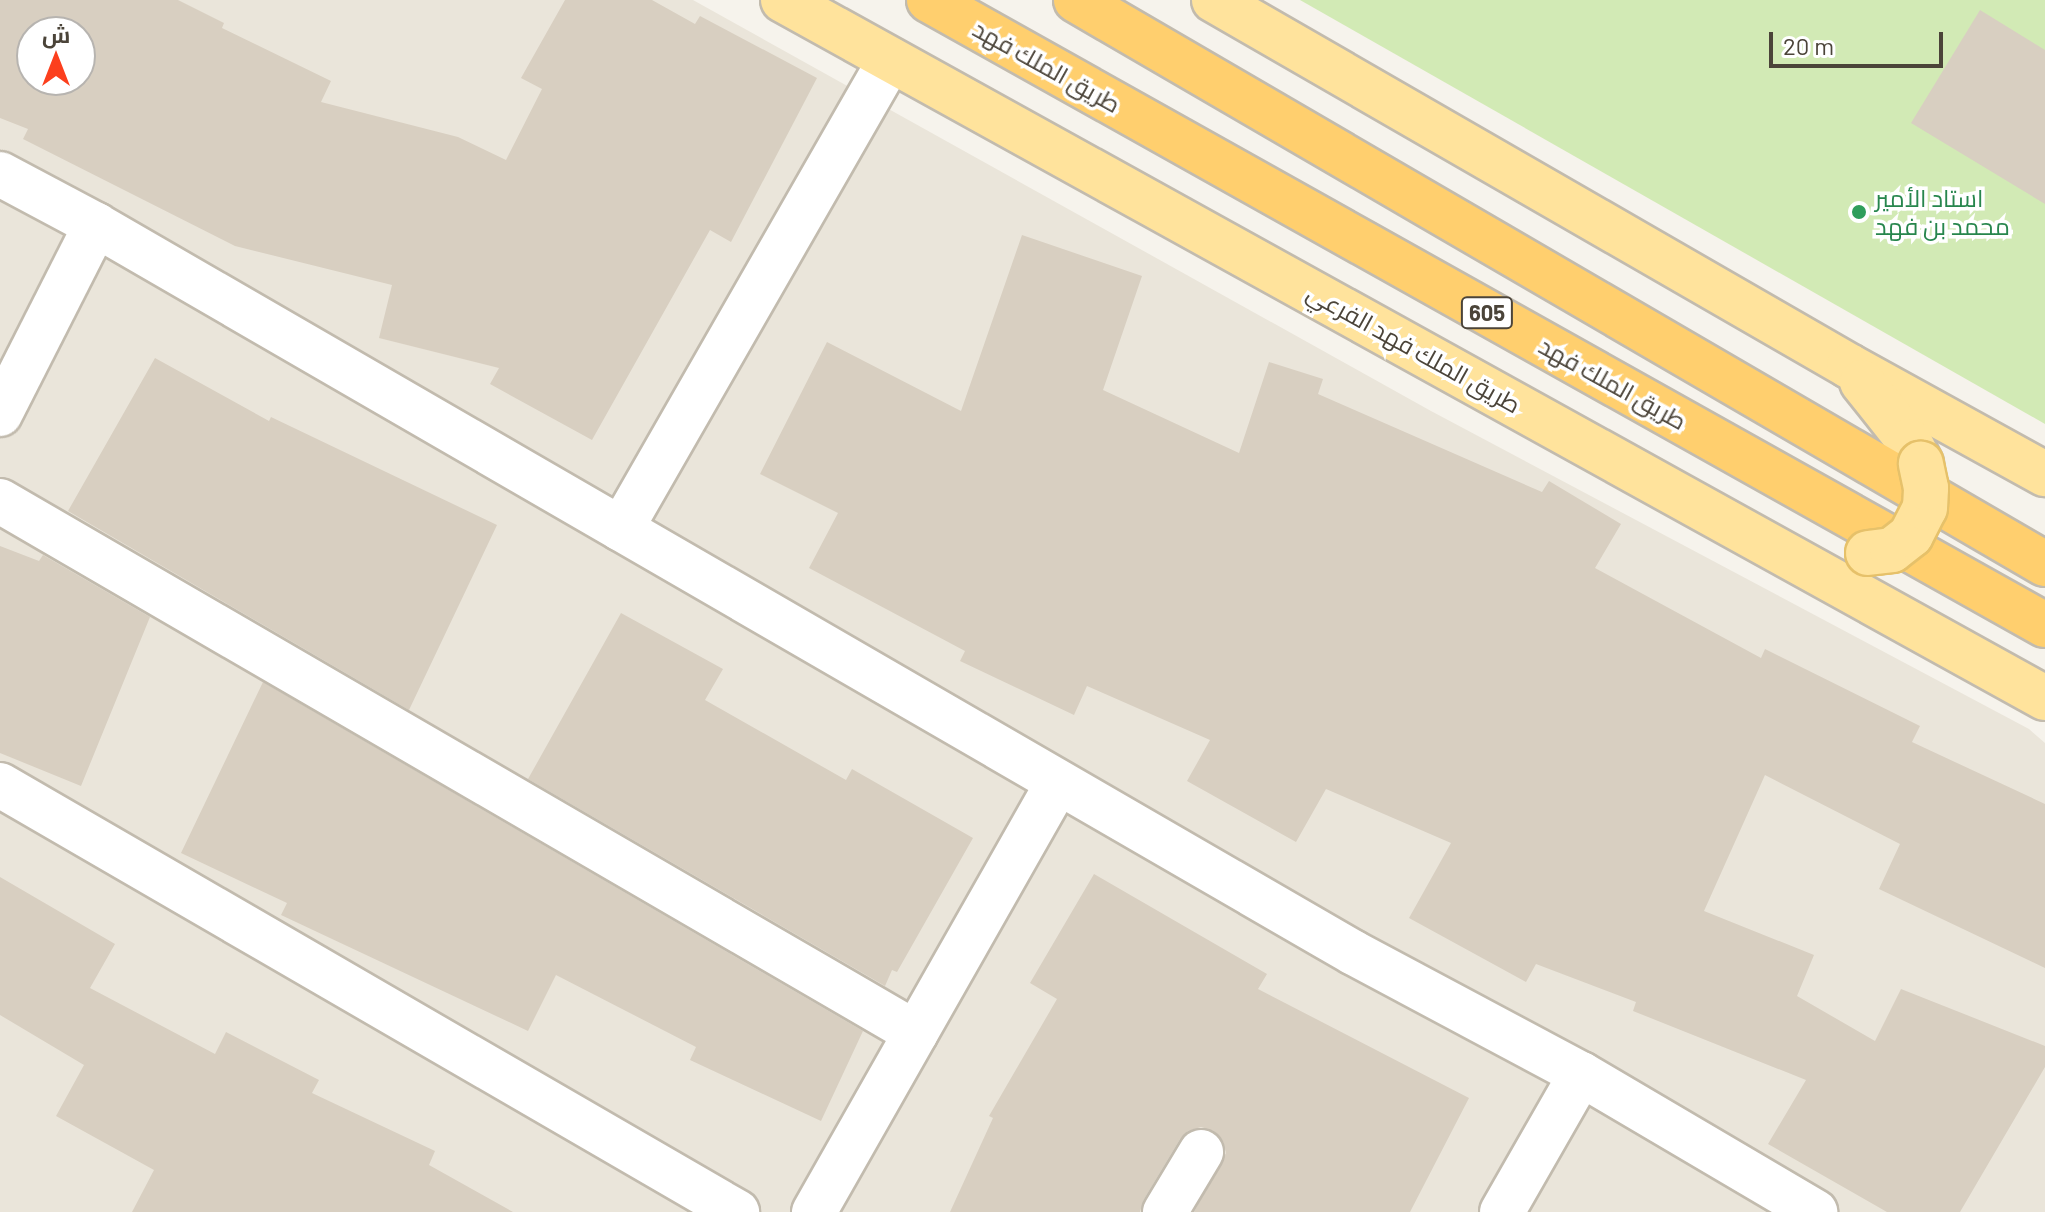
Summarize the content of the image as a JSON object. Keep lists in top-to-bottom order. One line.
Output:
{"streets":{"highway":["طريق الملك فهد","605"],"main road":["طريق الملك فهد الفرعي"]},"places":["استاد الأمير محمد بن فهد"],"scale_bar":"20 m","north":"top"}
